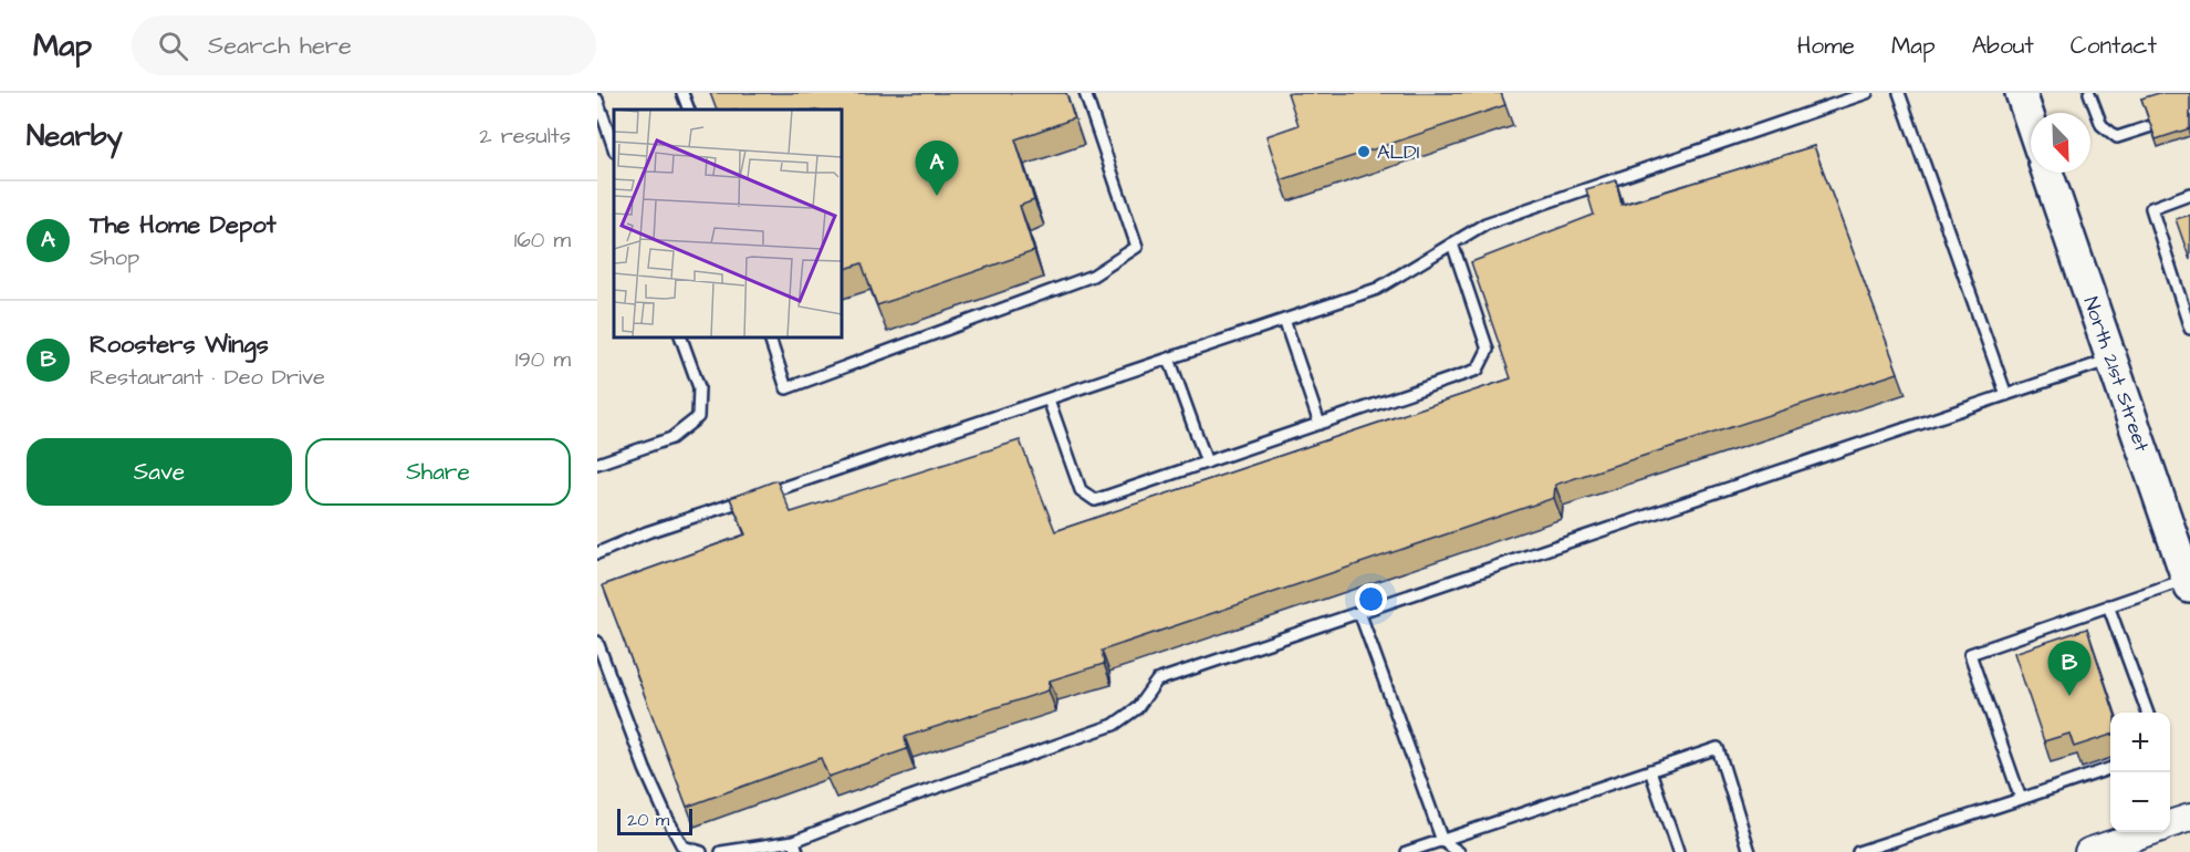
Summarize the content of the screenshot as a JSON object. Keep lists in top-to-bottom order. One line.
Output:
{"streets":{"main road":["North 21st Street"]},"places":["ALDI"],"scale_bar":"20 m","north":"bottom right","page":{"header":"Map","search":"Search here","nav":["Home","Map","About","Contact"],"heading":["Nearby","2 results"],"pins":["A","B"],"list":[{"mark":"A","name":"The Home Depot","note":"Shop","value":"160 m"},{"mark":"B","name":"Roosters Wings","note":"Restaurant · Deo Drive","value":"190 m"}],"buttons":["Save","Share"],"map_buttons":["+","−"],"scale":"20 m"}}
